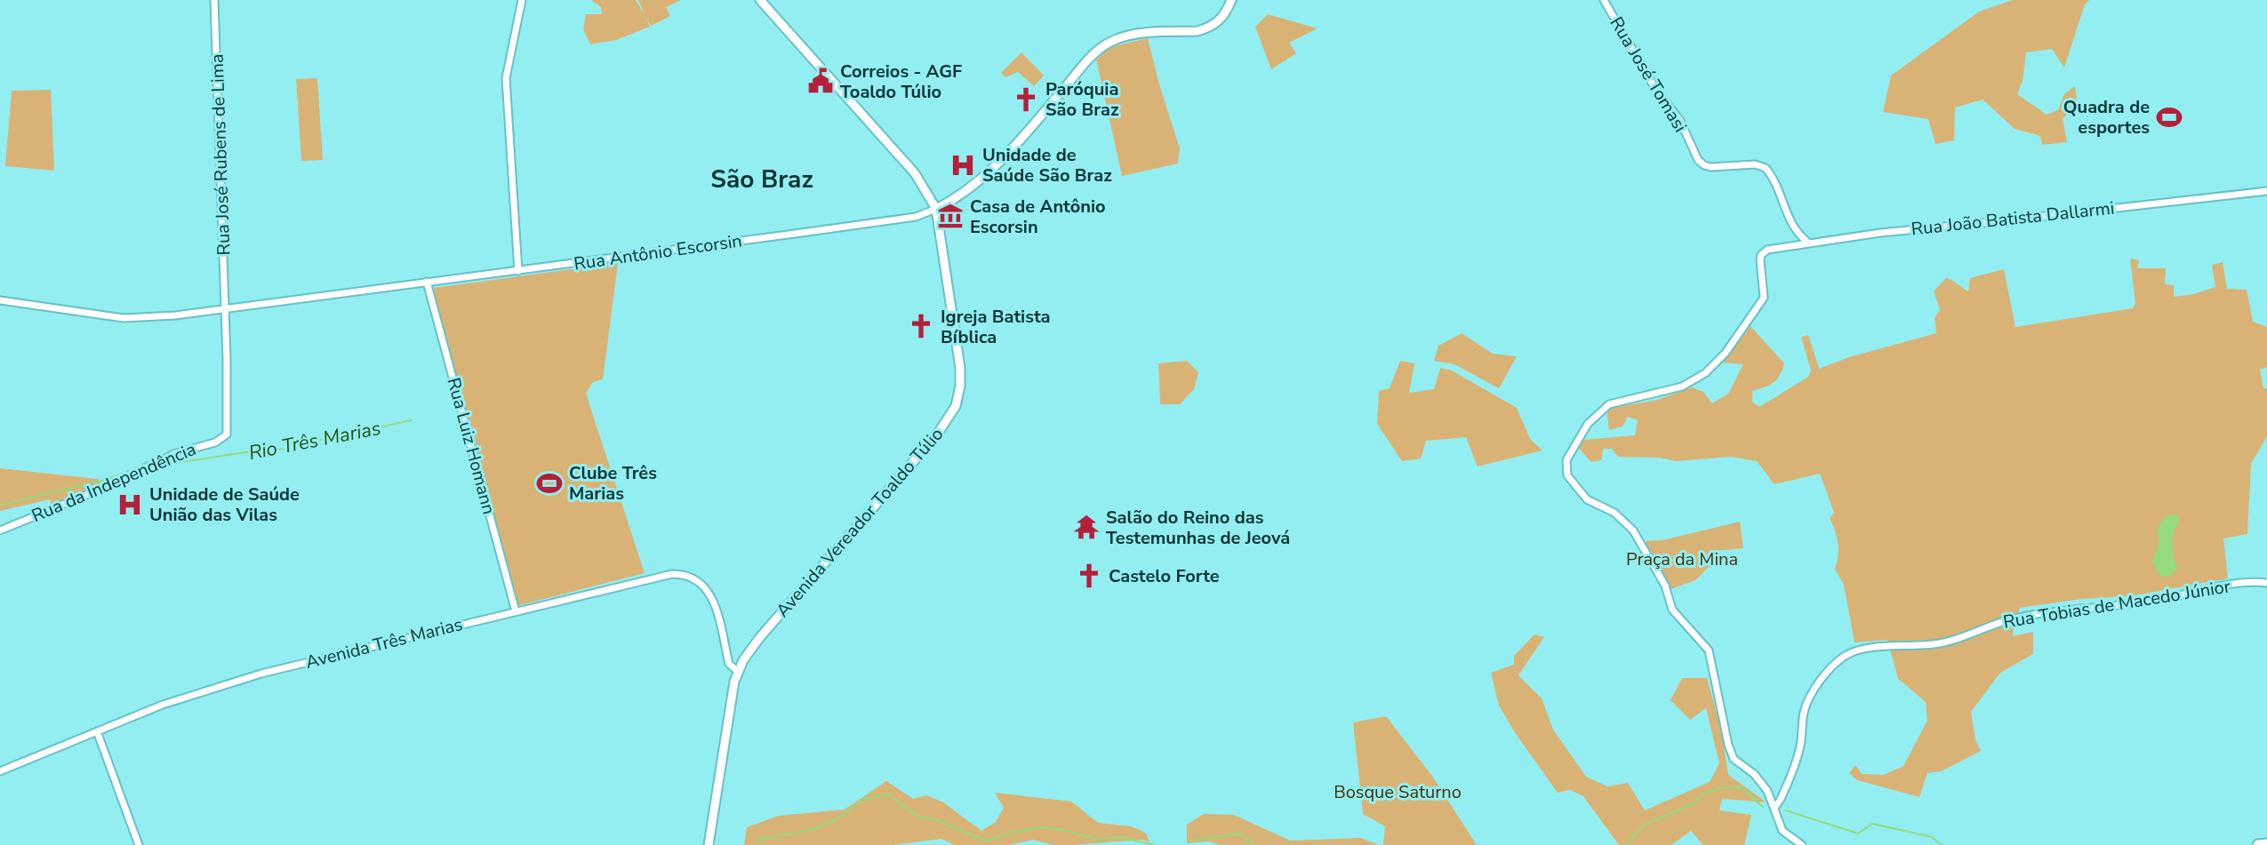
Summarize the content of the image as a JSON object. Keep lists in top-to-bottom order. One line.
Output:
{"streets":{"main road":["Rua Antônio Escorsin","Avenida Vereador Toaldo Túlio"],"street":["Rua José Tomasi","Rua José Rubens de Lima","Rua João Batista Dallarmi","Rua Luiz Homann","Rua da Independência","Rua Tobias de Macedo Júnior","Avenida Três Marias"]},"crossings":[["Rua José Tomasi","Rua João Batista Dallarmi"],["Rua José Rubens de Lima","Rua Antônio Escorsin"],["Rua José Rubens de Lima","Rua da Independência"],["Rua João Batista Dallarmi","Rua Tobias de Macedo Júnior"],["Rua Antônio Escorsin","Rua Luiz Homann"],["Rua Antônio Escorsin","Avenida Vereador Toaldo Túlio"],["Rua Luiz Homann","Avenida Três Marias"],["Avenida Vereador Toaldo Túlio","Avenida Três Marias"]],"districts":["São Braz"],"water":["Rio Três Marias"],"parks":["Praça da Mina","Bosque Saturno"],"places":{"public building":["Correios - AGF Toaldo Túlio"],"church":["Paróquia São Braz","Igreja Batista Bíblica","Castelo Forte"],"sports":["Quadra de esportes","Clube Três Marias"],"hospital":["Unidade de Saúde São Braz","Unidade de Saúde União das Vilas"],"museum":["Casa de Antônio Escorsin"],"temple":["Salão do Reino das Testemunhas de Jeová"]}}
